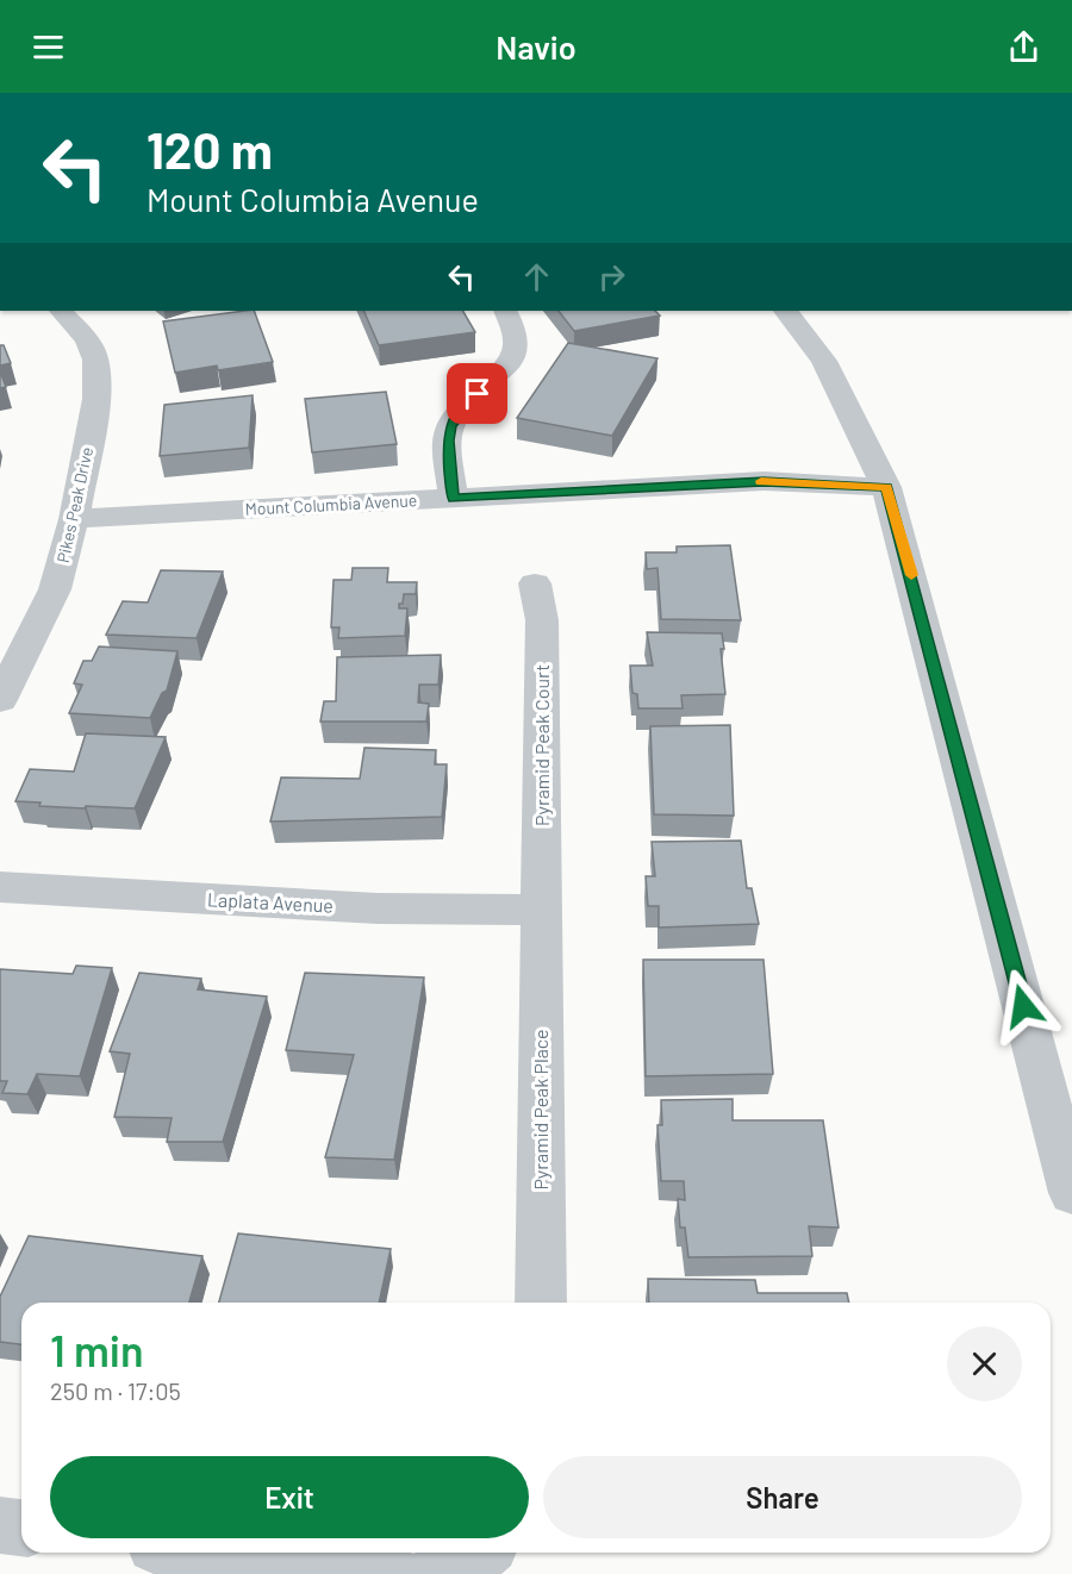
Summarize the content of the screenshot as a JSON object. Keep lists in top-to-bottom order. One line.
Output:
{"streets":{"street":["Pikes Peak Drive","Mount Columbia Avenue","Pyramid Peak Court","Laplata Avenue","Pyramid Peak Place"]},"crossings":[["Pikes Peak Drive","Mount Columbia Avenue"],["Pyramid Peak Court","Laplata Avenue"],["Pyramid Peak Court","Pyramid Peak Place"],["Laplata Avenue","Pyramid Peak Place"]],"page":{"header":"Navio","turn":["120 m","Mount Columbia Avenue"],"heading":["1 min","250 m · 17:05"],"buttons":["Exit","Share"]}}
